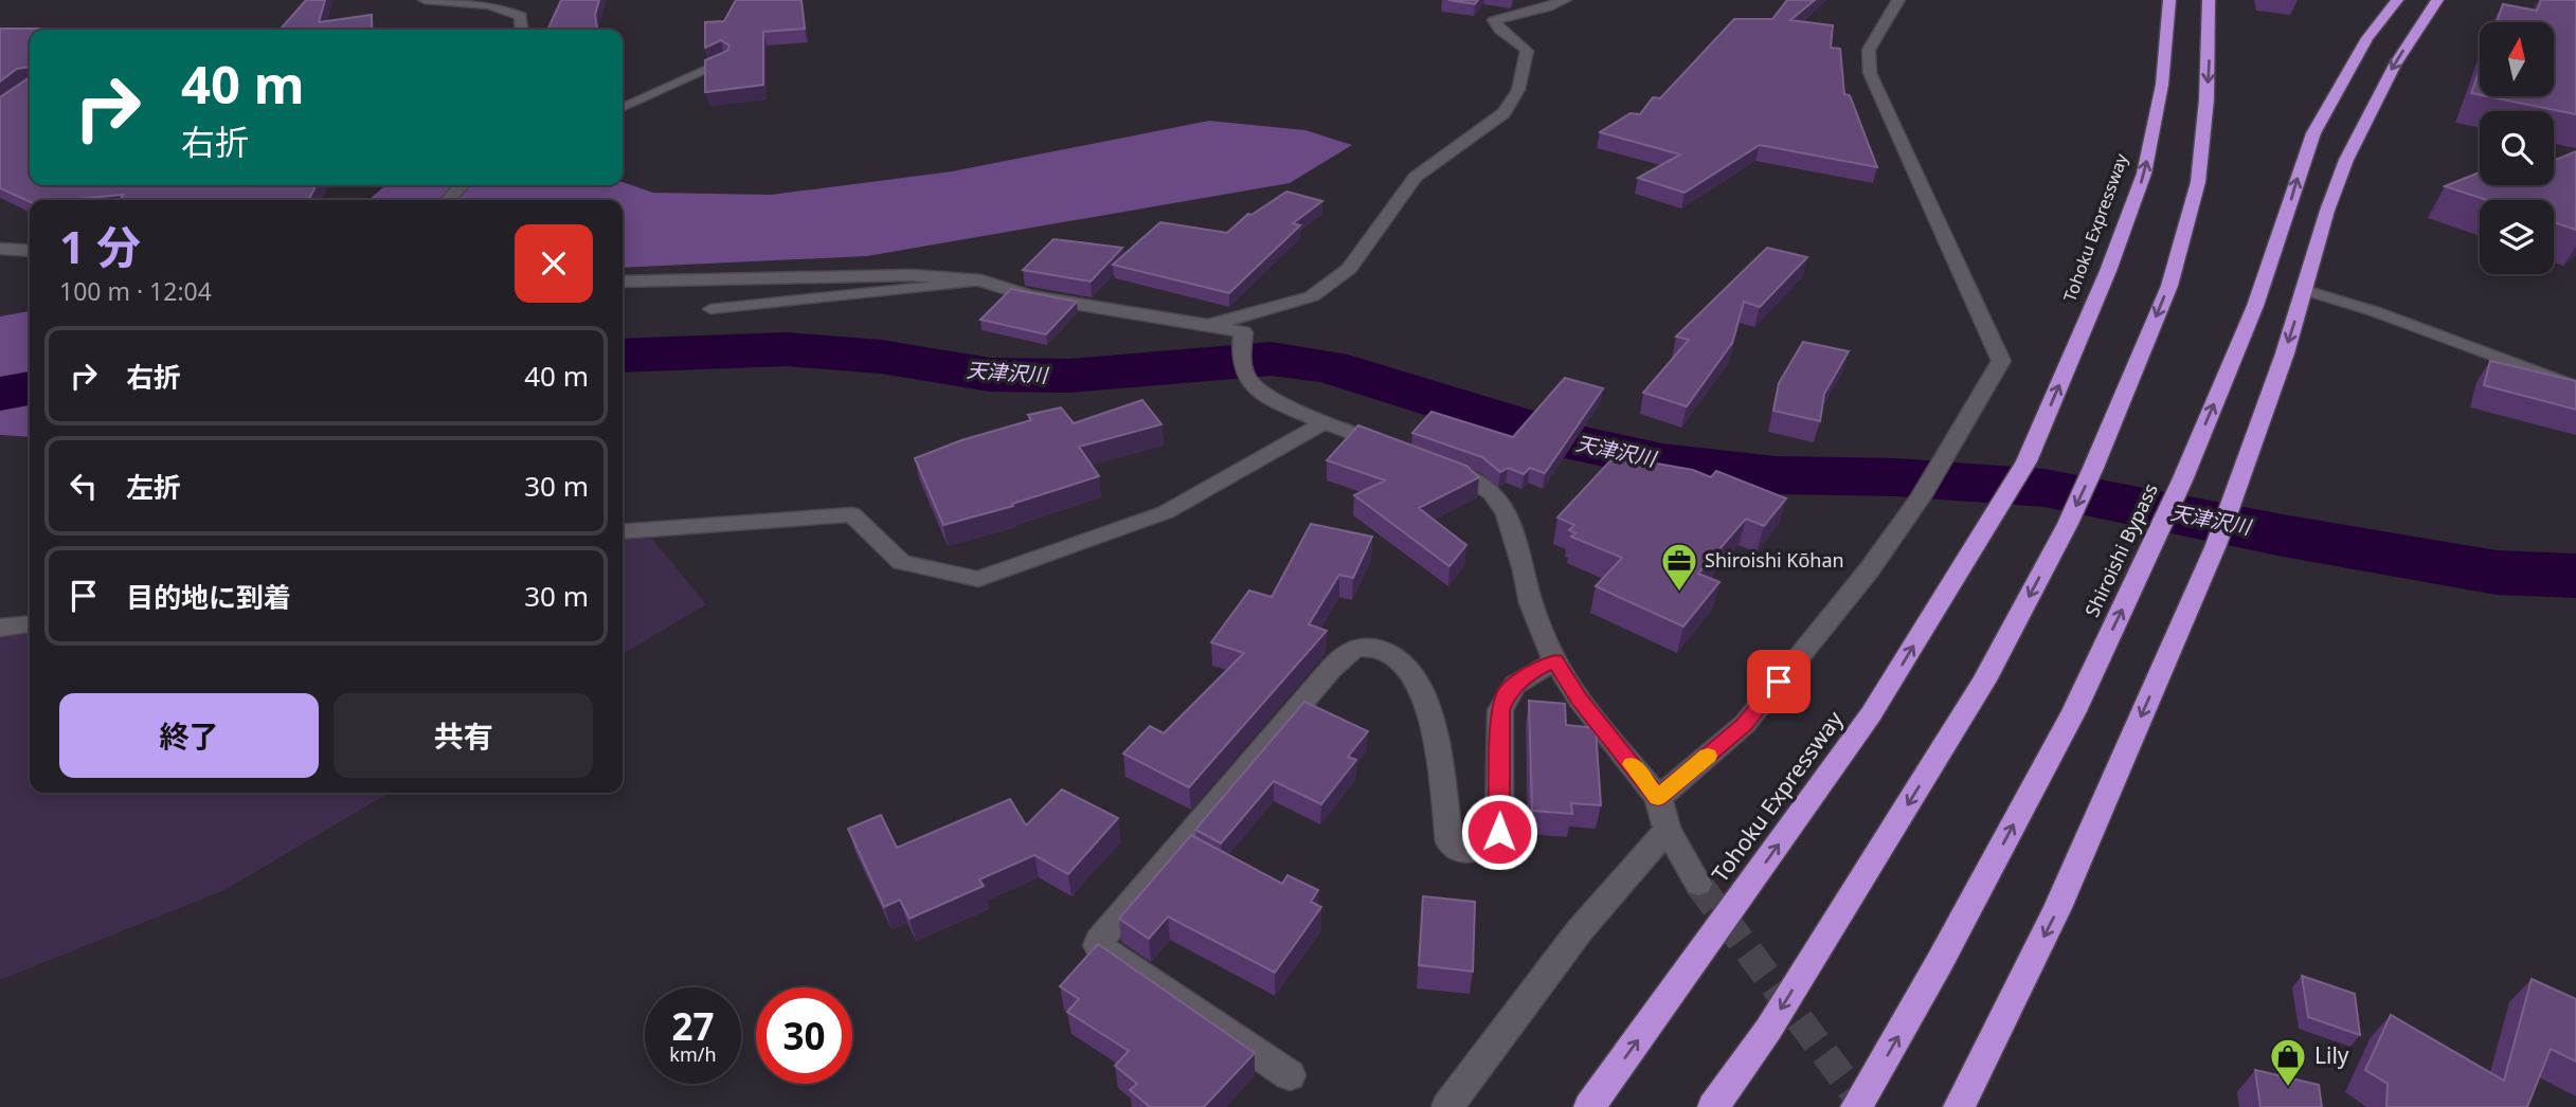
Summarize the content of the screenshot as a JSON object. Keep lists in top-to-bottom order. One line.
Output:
{"streets":{"highway":["Tohoku Expressway","Shiroishi Bypass"]},"water":["天津沢川"],"places":{"office":["Shiroishi Kōhan"],"shop":["Lily"]},"north":"top","page":{"turn":["40 m","右折"],"heading":["1 分","100 m · 12:04"],"list":[{"name":"右折","value":"40 m"},{"name":"左折","value":"30 m"},{"name":"目的地に到着","value":"30 m"}],"buttons":["終了","共有"],"speed":"27 km/h","limit":"30"}}
